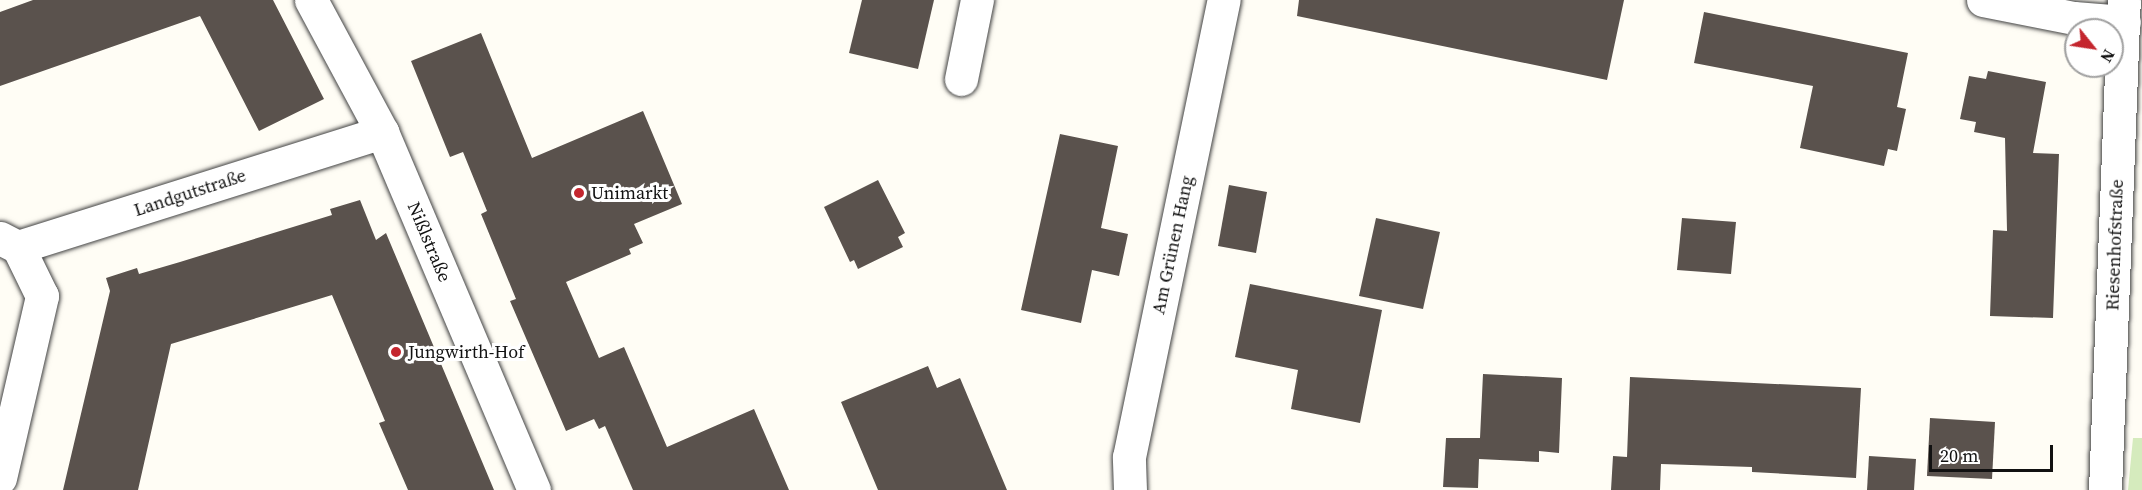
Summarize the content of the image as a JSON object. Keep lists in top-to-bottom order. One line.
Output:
{"streets":{"street":["Landgutstraße","Nißlstraße","Am Grünen Hang","Riesenhofstraße"]},"crossings":[["Landgutstraße","Nißlstraße"]],"places":["Unimarkt","Jungwirth-Hof"],"scale_bar":"20 m","north":"bottom right"}
